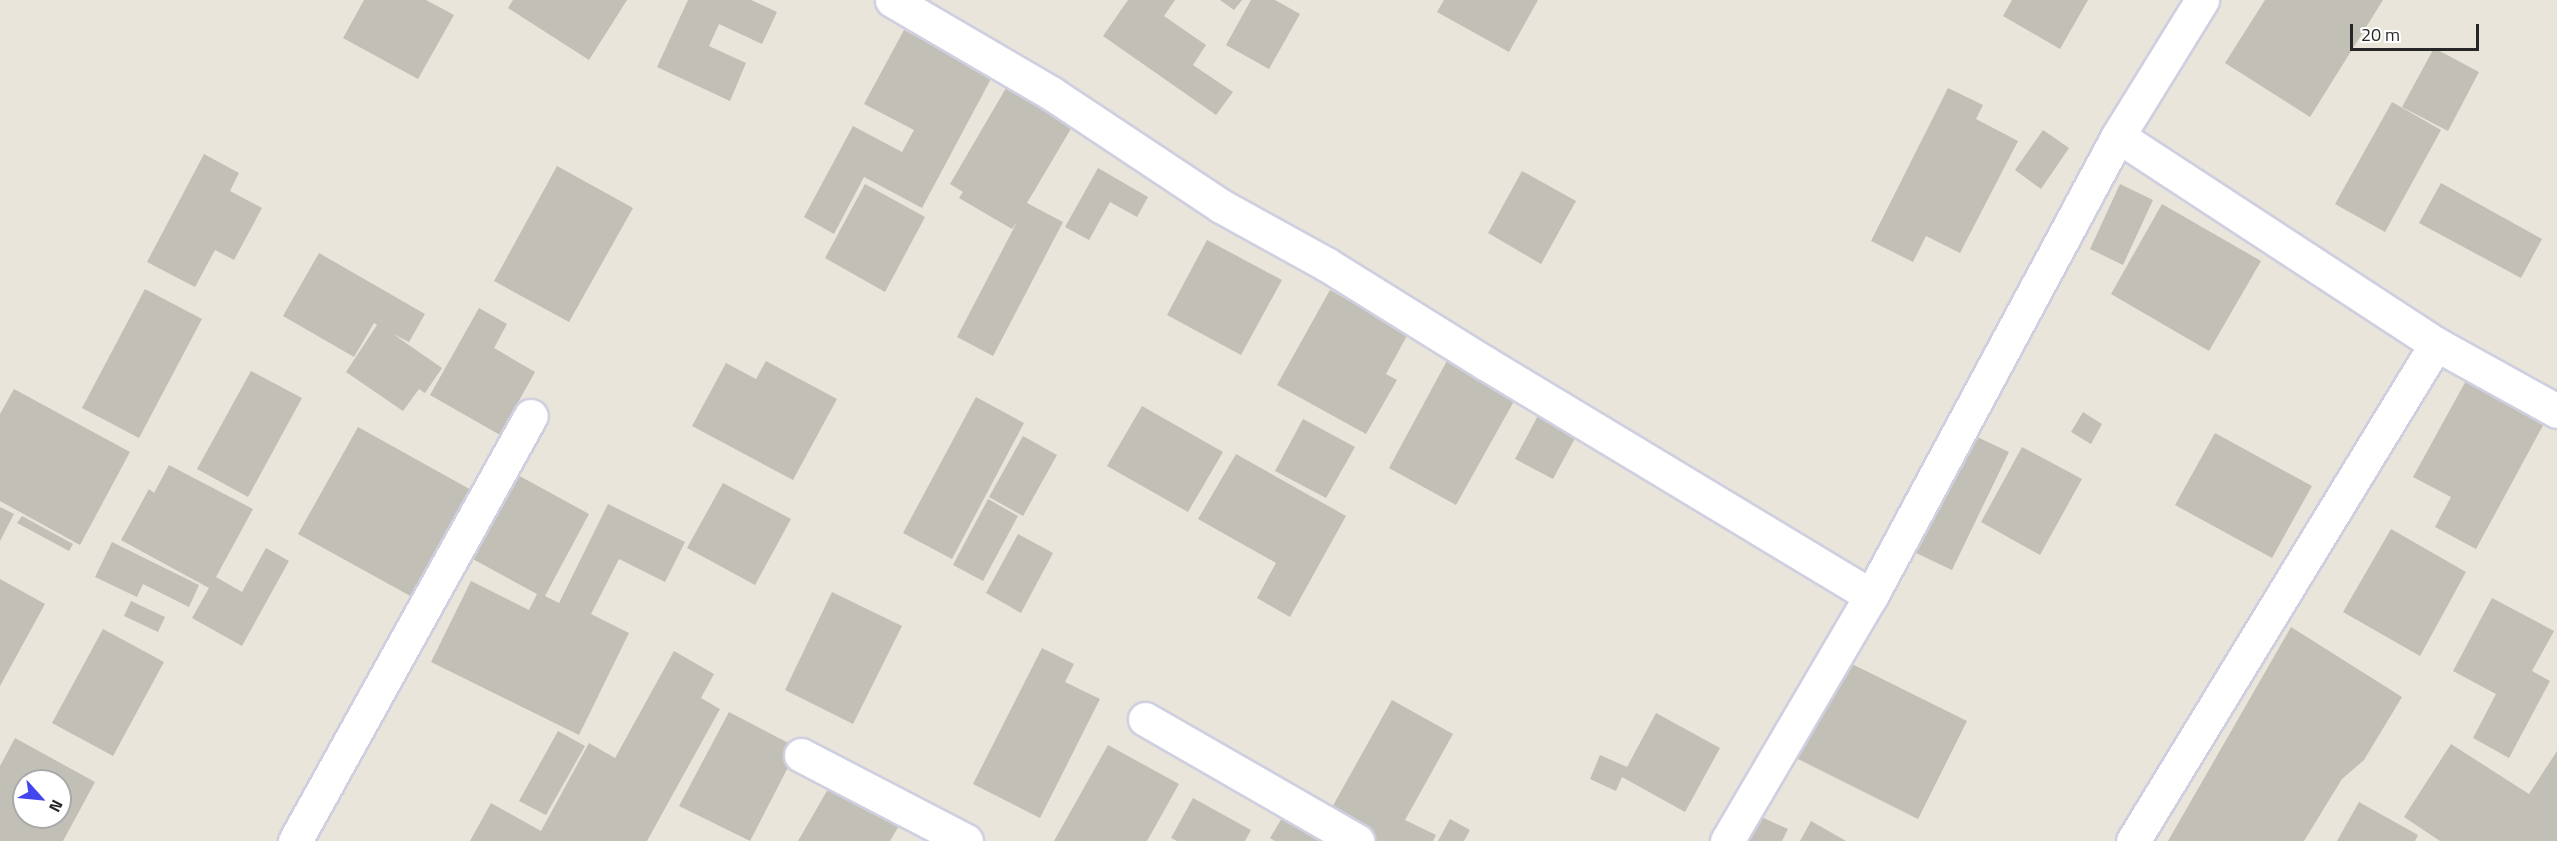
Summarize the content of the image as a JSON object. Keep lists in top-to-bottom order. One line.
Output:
{"scale_bar":"20 m","north":"bottom right"}
